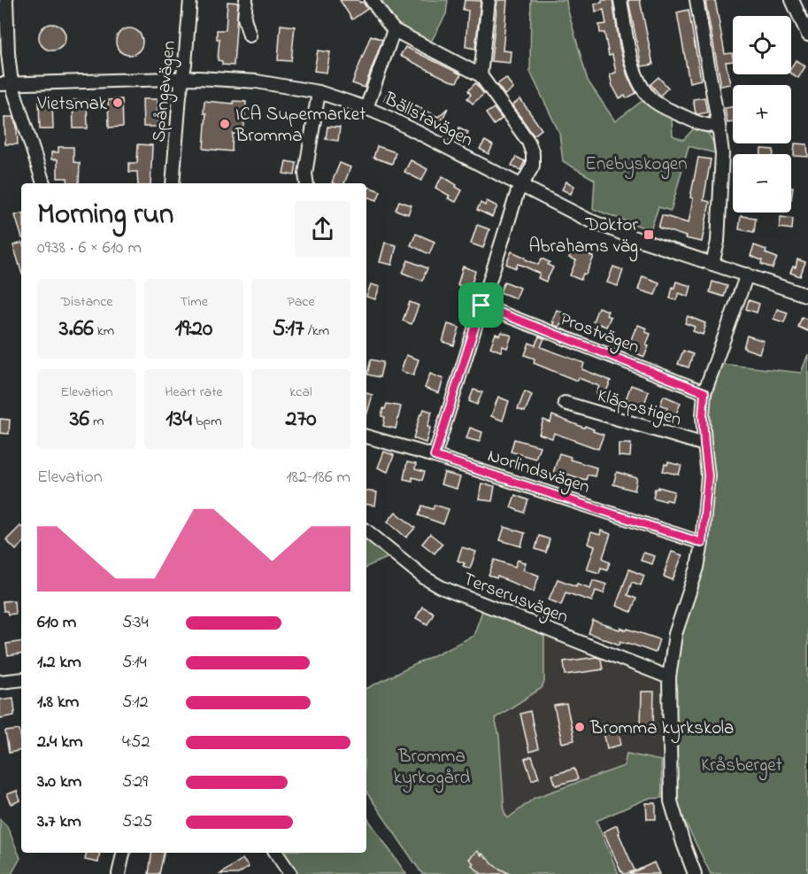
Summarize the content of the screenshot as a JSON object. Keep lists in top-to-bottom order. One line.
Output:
{"streets":{"street":["Spångavägen","Bällstavägen","Prostvägen","Kläppstigen","Norlindsvägen","Terserusvägen"]},"crossings":[["Spångavägen","Bällstavägen"]],"parks":["Enebyskogen","Bromma kyrkogård","Kråsberget"],"places":{"other":["Vietsmak","ICA Supermarket Bromma","Bromma kyrkskola"],"transit":["Doktor Abrahams väg"]},"page":{"map_buttons":["+","−"],"heading":["Morning run","09:38 · 6 × 610 m"],"stats":[["Distance","3.66 km"],["Time","19:20"],["Pace","5:17 /km"],["Elevation","36 m"],["Heart rate","134 bpm"],["kcal","270"]],"chart":["Elevation","182–186 m"],"list":[{"name":"610 m","note":"5:34"},{"name":"1.2 km","note":"5:14"},{"name":"1.8 km","note":"5:12"},{"name":"2.4 km","note":"4:52"},{"name":"3.0 km","note":"5:29"},{"name":"3.7 km","note":"5:25"}]}}
